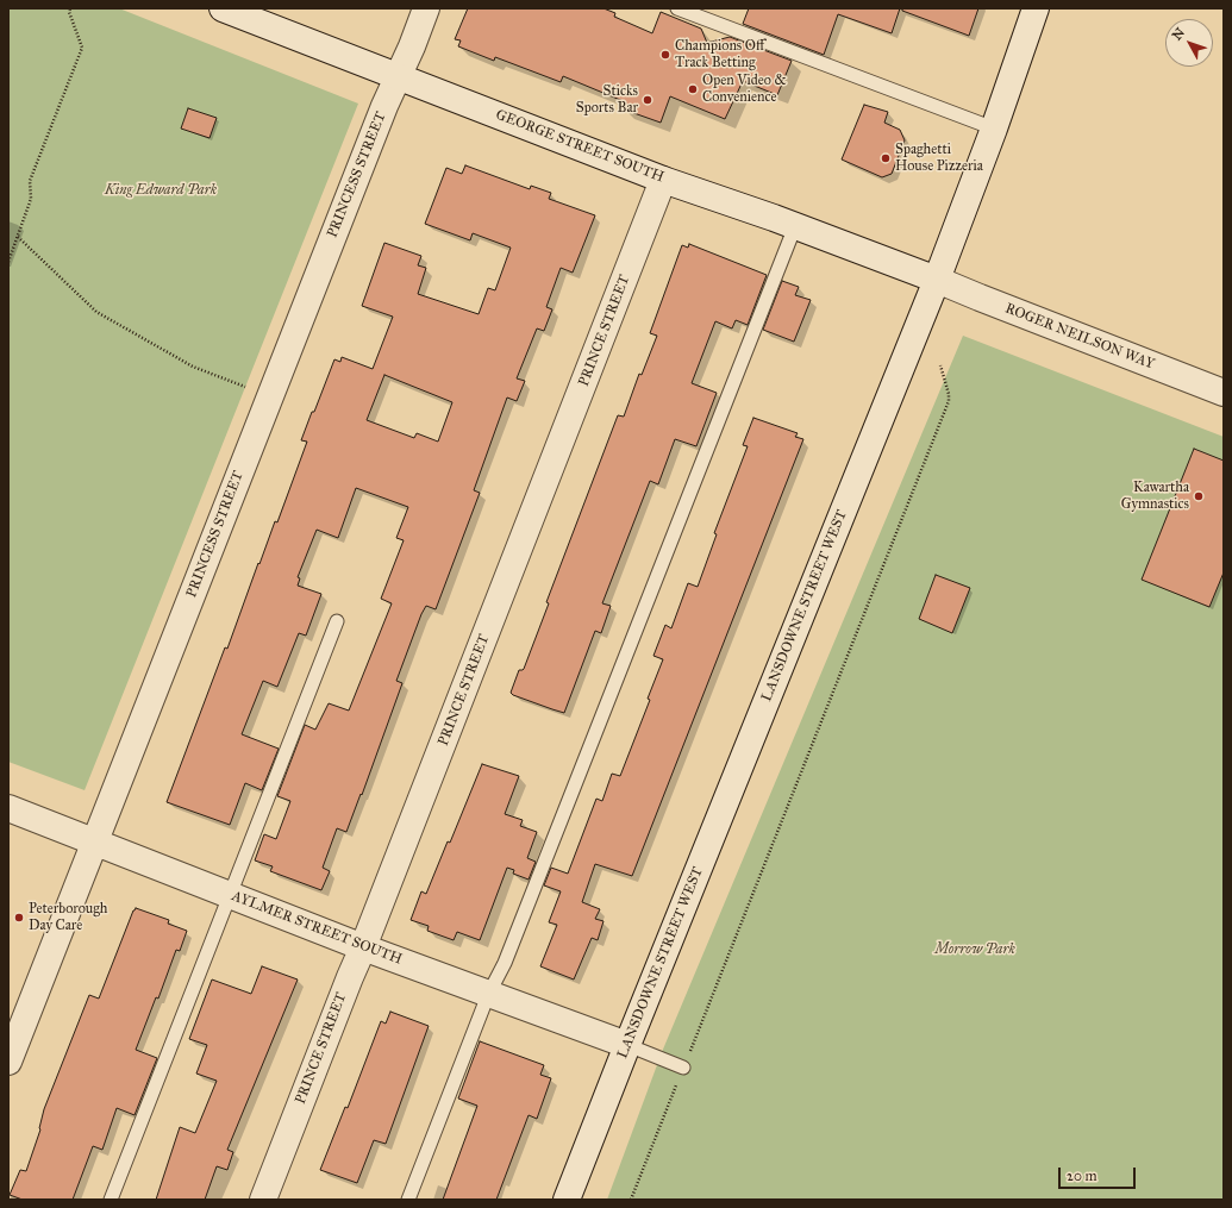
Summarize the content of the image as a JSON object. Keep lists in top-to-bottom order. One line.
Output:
{"streets":{"street":["GEORGE STREET SOUTH","PRINCESS STREET","PRINCE STREET","ROGER NEILSON WAY","LANSDOWNE STREET WEST","AYLMER STREET SOUTH"]},"crossings":[["GEORGE STREET SOUTH","PRINCESS STREET"],["GEORGE STREET SOUTH","PRINCE STREET"],["GEORGE STREET SOUTH","ROGER NEILSON WAY"],["GEORGE STREET SOUTH","LANSDOWNE STREET WEST"],["PRINCESS STREET","AYLMER STREET SOUTH"],["PRINCE STREET","AYLMER STREET SOUTH"],["ROGER NEILSON WAY","LANSDOWNE STREET WEST"],["LANSDOWNE STREET WEST","AYLMER STREET SOUTH"]],"parks":["King Edward Park","Morrow Park"],"places":["Champions Off Track Betting","Open Video & Convenience","Sticks Sports Bar","Spaghetti House Pizzeria","Kawartha Gymnastics","Peterborough Day Care"],"scale_bar":"20 m","north":"top left"}
